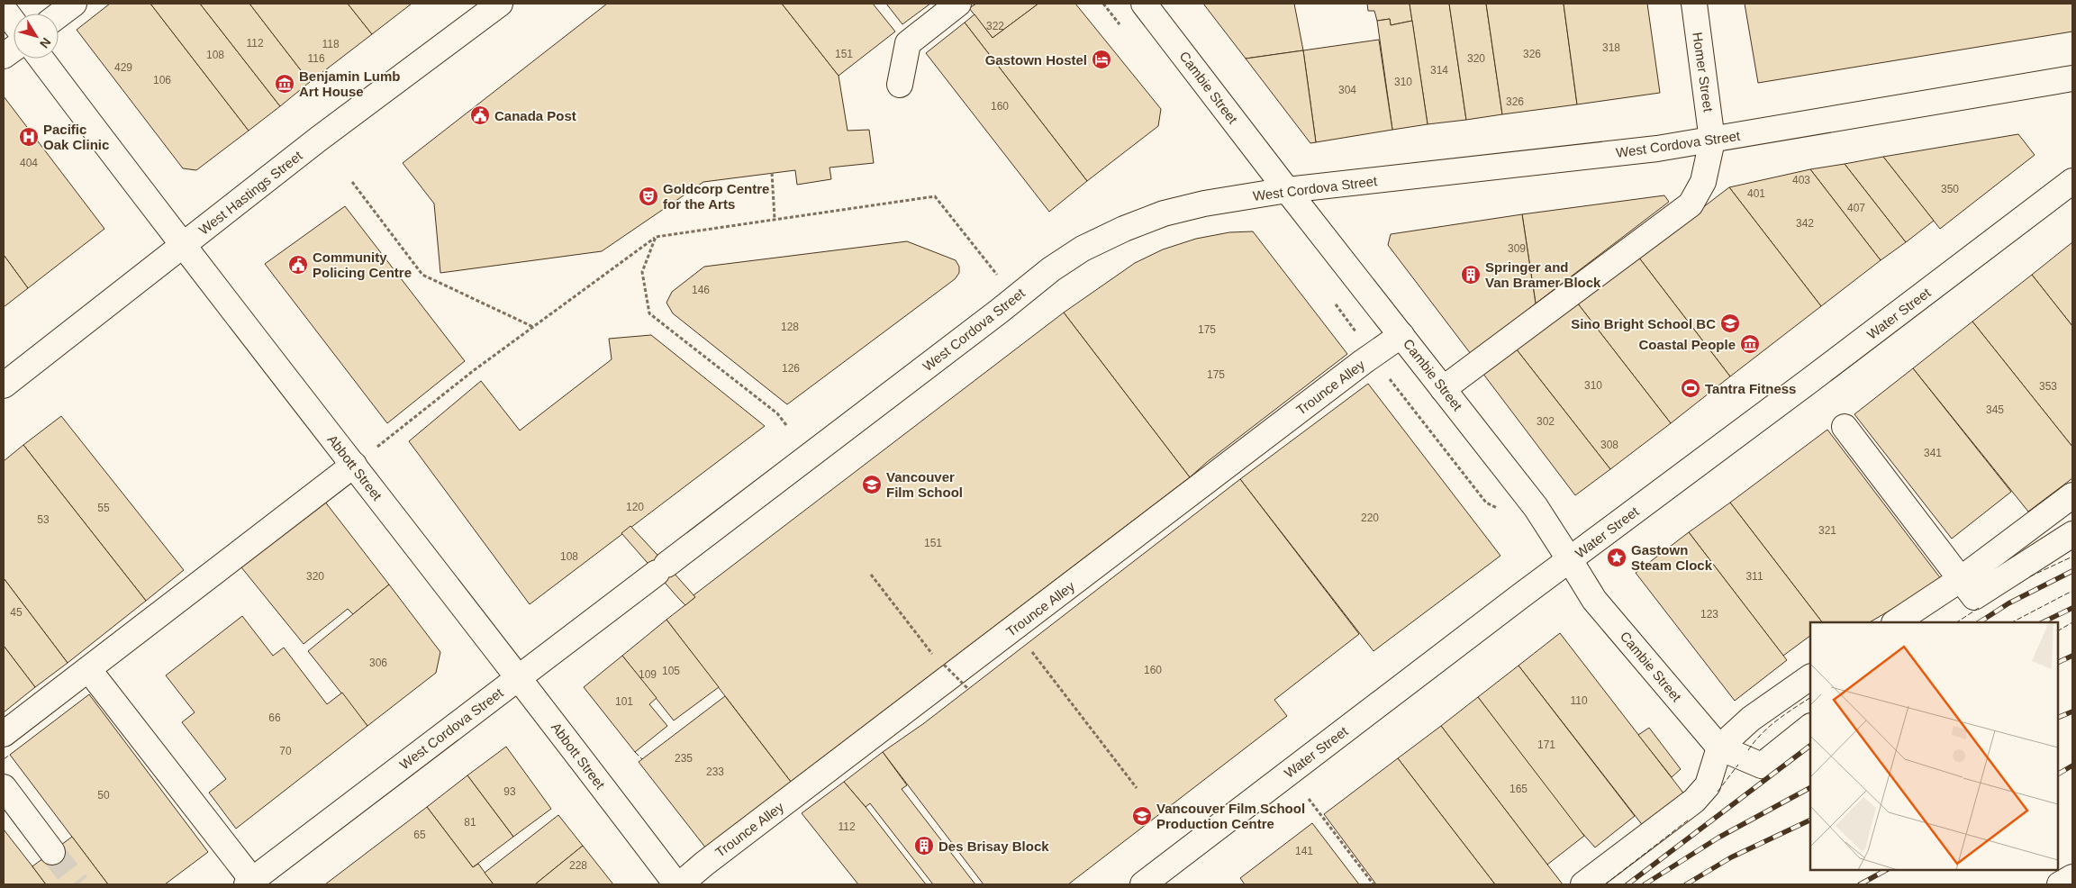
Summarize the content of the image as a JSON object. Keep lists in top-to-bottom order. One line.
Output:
{"streets":{"main road":["Homer Street","Cambie Street","West Cordova Street","West Hastings Street","Water Street","Trounce Alley","Abbott Street"]},"crossings":[["Homer Street","Cambie Street"],["Homer Street","West Cordova Street"],["Cambie Street","West Cordova Street"],["Cambie Street","Water Street"],["Cambie Street","Trounce Alley"],["West Cordova Street","Abbott Street"],["West Hastings Street","Abbott Street"]],"places":{"hotel":["Gastown Hostel"],"museum":["Benjamin Lumb Art House","Coastal People"],"public building":["Canada Post","Community Policing Centre"],"hospital":["Pacific Oak Clinic"],"theatre":["Goldcorp Centre for the Arts"],"building":["Springer and Van Bramer Block","Des Brisay Block"],"school or university":["Sino Bright School BC","Vancouver Film School","Vancouver Film School Production Centre"],"sports":["Tantra Fitness"],"place":["Gastown Steam Clock"]},"house_numbers":["322","112","118","318","151","326","108","116","320","429","314","106","310","304","326","160","404","403","350","401","407","342","309","146","128","175","126","175","310","353","345","302","308","341","120","55","220","53","321","151","108","320","311","45","123","306","160","105","109","110","101","66","171","70","235","233","165","93","50","81","112","65","141","228"],"north":"bottom right"}
